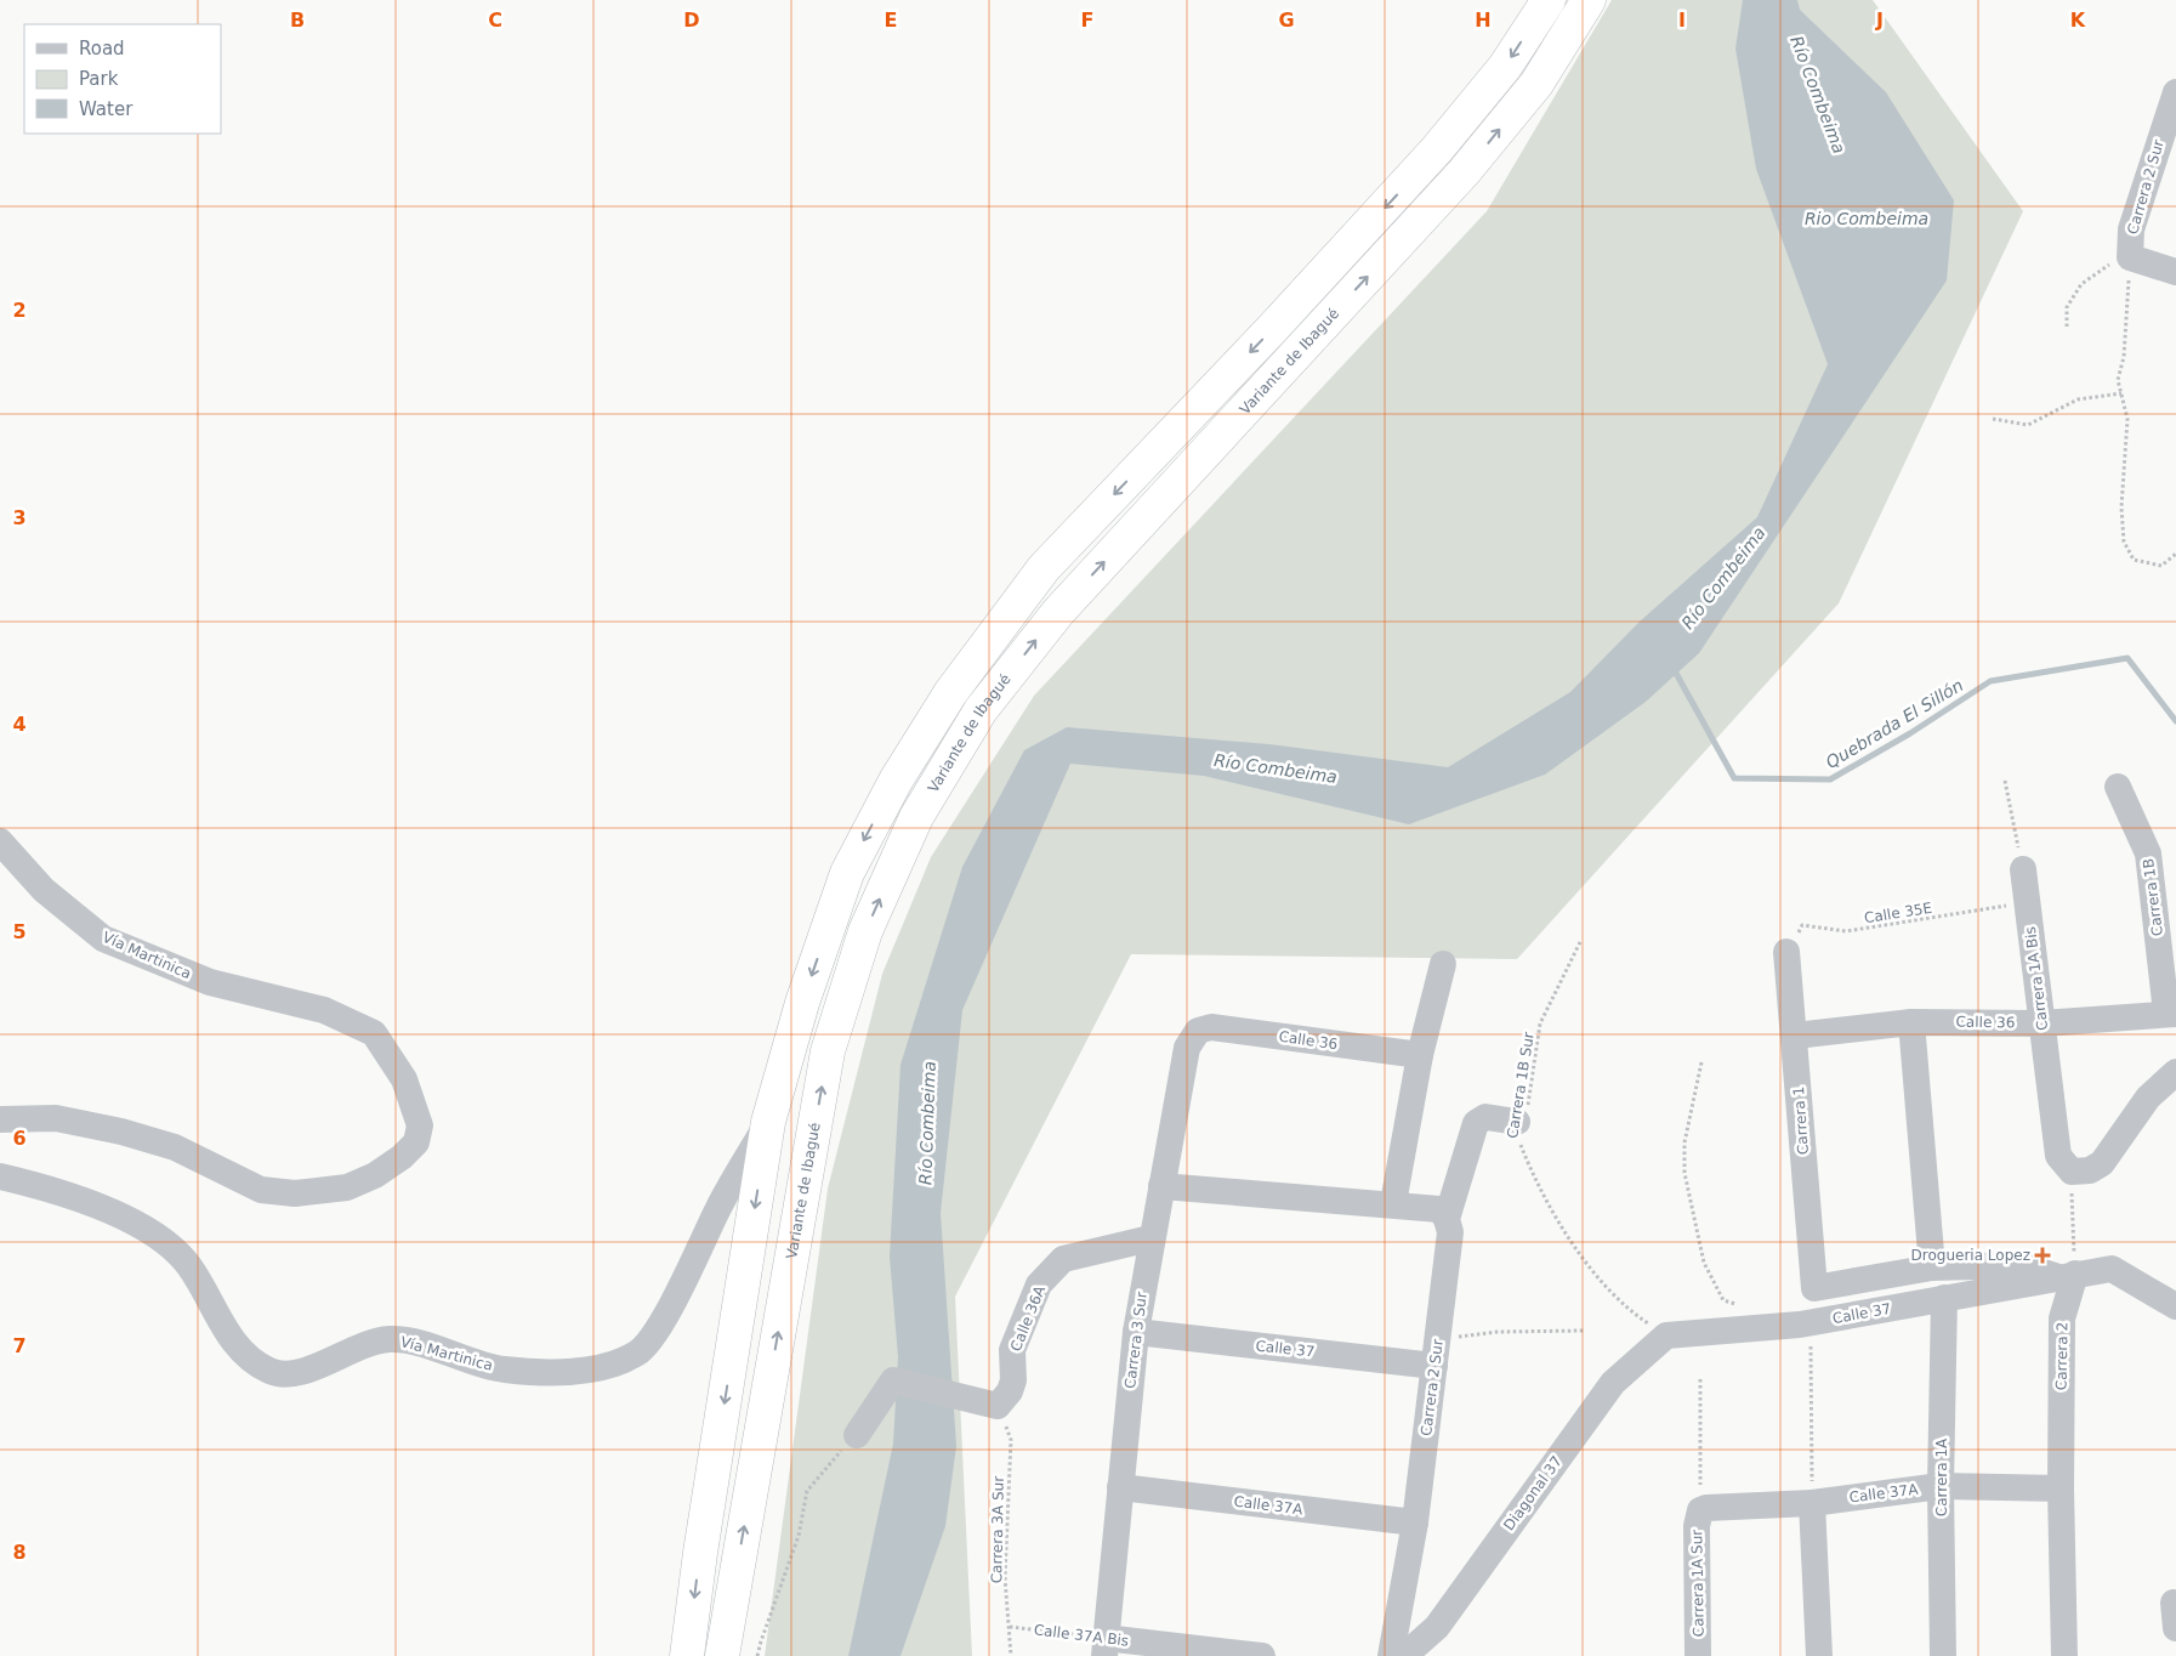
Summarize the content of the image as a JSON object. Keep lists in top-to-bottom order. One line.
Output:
{"streets":{"highway":["Variante de Ibagué"],"street":["Carrera 2 Sur","Carrera 1B","Vía Martinica","Carrera 1A Bis","Calle 36","Carrera 1","Calle 37","Calle 36A","Carrera 3 Sur","Carrera 2","Carrera 1A","Diagonal 37","Calle 37A","Carrera 1A Sur","Calle 37A Bis"],"path":["Calle 35E","Carrera 1B Sur","Carrera 3A Sur"]},"crossings":[["Carrera 2 Sur","Carrera 1B Sur"],["Carrera 2 Sur","Calle 37"],["Carrera 2 Sur","Calle 37A"],["Carrera 1B","Calle 36"],["Calle 35E","Carrera 1A Bis"],["Calle 35E","Carrera 1"],["Carrera 1A Bis","Calle 36"],["Calle 36","Carrera 1"],["Calle 36","Carrera 3 Sur"],["Carrera 1B Sur","Calle 37"],["Carrera 1B Sur","Diagonal 37"],["Carrera 1","Calle 37"],["Calle 37","Carrera 3 Sur"],["Calle 37","Carrera 2"],["Calle 37","Carrera 1A"],["Calle 37","Diagonal 37"],["Calle 36A","Carrera 3 Sur"],["Calle 36A","Carrera 3A Sur"],["Carrera 3 Sur","Calle 37A"],["Carrera 3 Sur","Calle 37A Bis"],["Carrera 2","Calle 37A"],["Carrera 1A","Calle 37A"],["Calle 37A","Carrera 1A Sur"],["Carrera 3A Sur","Calle 37A Bis"]],"water":["Río Combeima","Rio Combeima","Quebrada El Sillón"],"places":{"health":["Drogueria Lopez"]},"legend":["Road","Park","Water"],"grid":{"columns":["B","C","D","E","F","G","H","I","J","K"],"rows":["2","3","4","5","6","7","8"]}}
